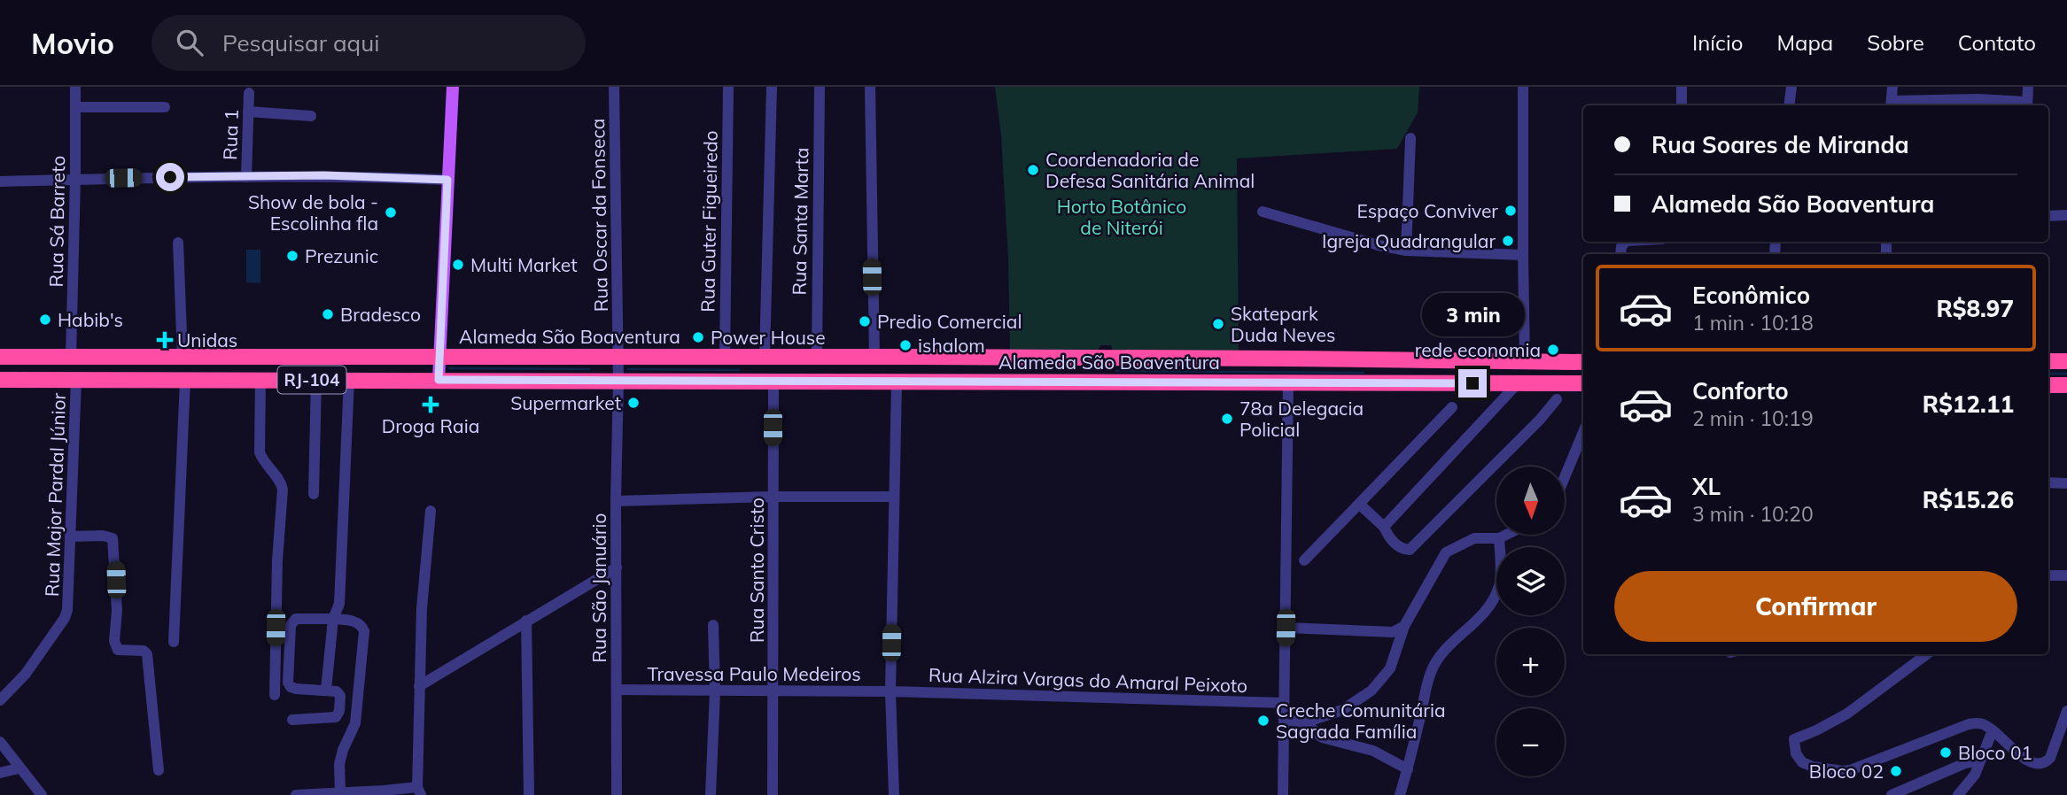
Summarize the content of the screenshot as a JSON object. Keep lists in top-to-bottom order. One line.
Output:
{"streets":{"highway":["Alameda São Boaventura","RJ-104"],"street":["Rua 1","Rua Oscar da Fonseca","Rua Sá Barreto","Rua Guter Figueiredo","Rua Santa Marta","Rua Major Pardal Júnior","Rua Santo Cristo","Rua São Januário","Travessa Paulo Medeiros","Rua Alzira Vargas do Amaral Peixoto"]},"crossings":[["Rua Oscar da Fonseca","Alameda São Boaventura"],["Rua Oscar da Fonseca","Rua São Januário"],["Rua Sá Barreto","Alameda São Boaventura"],["Rua Guter Figueiredo","Alameda São Boaventura"],["Rua Santa Marta","Alameda São Boaventura"],["Alameda São Boaventura","Rua Major Pardal Júnior"],["Alameda São Boaventura","Rua Santo Cristo"],["Alameda São Boaventura","Rua São Januário"],["Rua Santo Cristo","Travessa Paulo Medeiros"],["Rua São Januário","Travessa Paulo Medeiros"],["Travessa Paulo Medeiros","Rua Alzira Vargas do Amaral Peixoto"]],"parks":["Horto Botânico de Niterói"],"places":{"other":["Coordenadoria de Defesa Sanitária Animal","Espaço Conviver","Show de bola - Escolinha fla","Igreja Quadrangular","Prezunic","Multi Market","Bradesco","Habib's","Predio Comercial","Skatepark Duda Neves","Power House","ishalom","rede economia","Supermarket","78a Delegacia Policial","Creche Comunitária Sagrada Família","Bloco 01","Bloco 02"],"health":["Unidas","Droga Raia"]},"north":"bottom","page":{"header":"Movio","search":"Pesquisar aqui","nav":["Início","Mapa","Sobre","Contato"],"banner":["Rua Soares de Miranda","Alameda São Boaventura"],"list":[{"name":"Econômico","note":"1 min · 10:18","value":"R$8.97"},{"name":"Conforto","note":"2 min · 10:19","value":"R$12.11"},{"name":"XL","note":"3 min · 10:20","value":"R$15.26"}],"bubble":"3 min","map_buttons":["+","−"],"buttons":"Confirmar"}}
